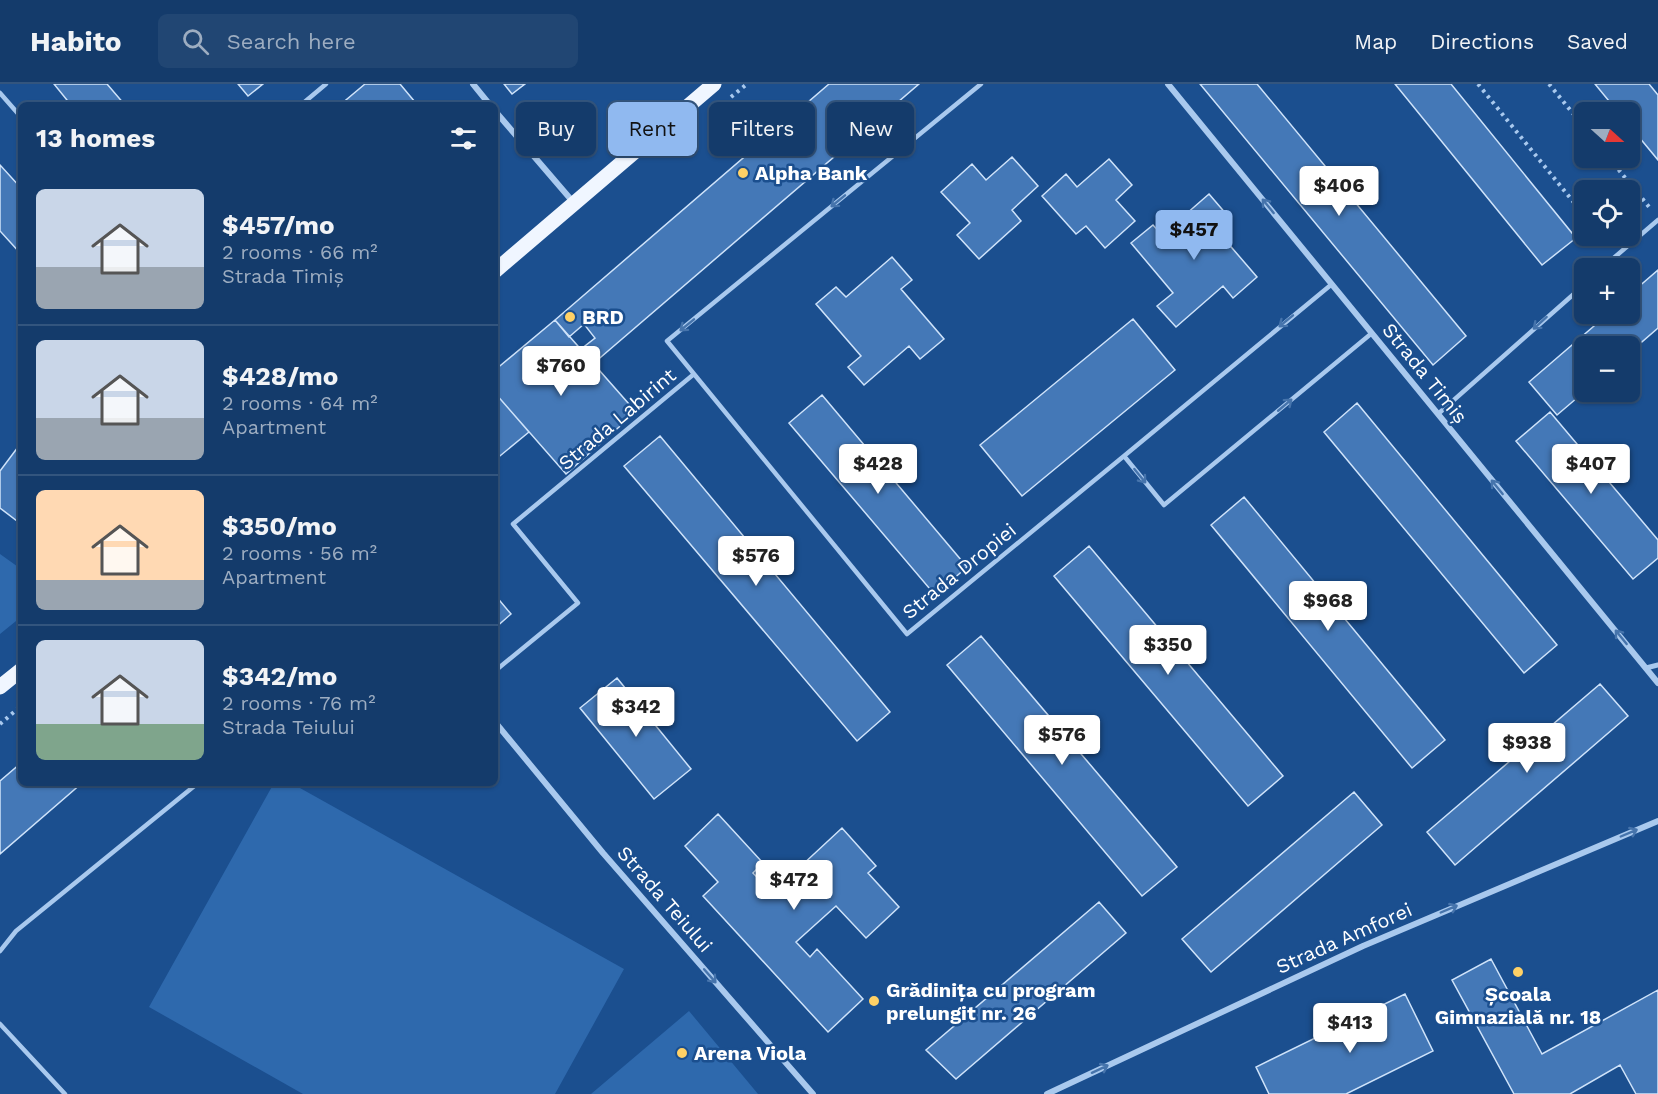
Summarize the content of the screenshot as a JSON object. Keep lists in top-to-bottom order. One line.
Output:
{"streets":{"street":["Strada Timiș","Strada Teiului","Strada Amforei"],"lane":["Strada Labirint","Strada Dropiei"]},"crossings":[["Strada Timiș","Strada Dropiei"],["Strada Labirint","Strada Dropiei"]],"one_way":["Strada Timiș","Strada Labirint","Strada Teiului","Strada Amforei"],"places":["Alpha Bank","BRD","Școala Gimnazială nr. 18","Grădinița cu program prelungit nr. 26","Arena Viola"],"north":"right","page":{"header":"Habito","search":"Search here","nav":["Map","Directions","Saved"],"map_buttons":["+","−"],"chip":["Buy","Rent","Filters","New"],"heading":"13 homes","price":["$406","$457","$760","$428","$407","$576","$968","$350","$342","$576","$938","$472","$413"],"list":[{"name":"$457/mo","note":"2 rooms · 66 m² · Strada Timiș"},{"name":"$428/mo","note":"2 rooms · 64 m² · Apartment"},{"name":"$350/mo","note":"2 rooms · 56 m² · Apartment"},{"name":"$342/mo","note":"2 rooms · 76 m² · Strada Teiului"}]}}
